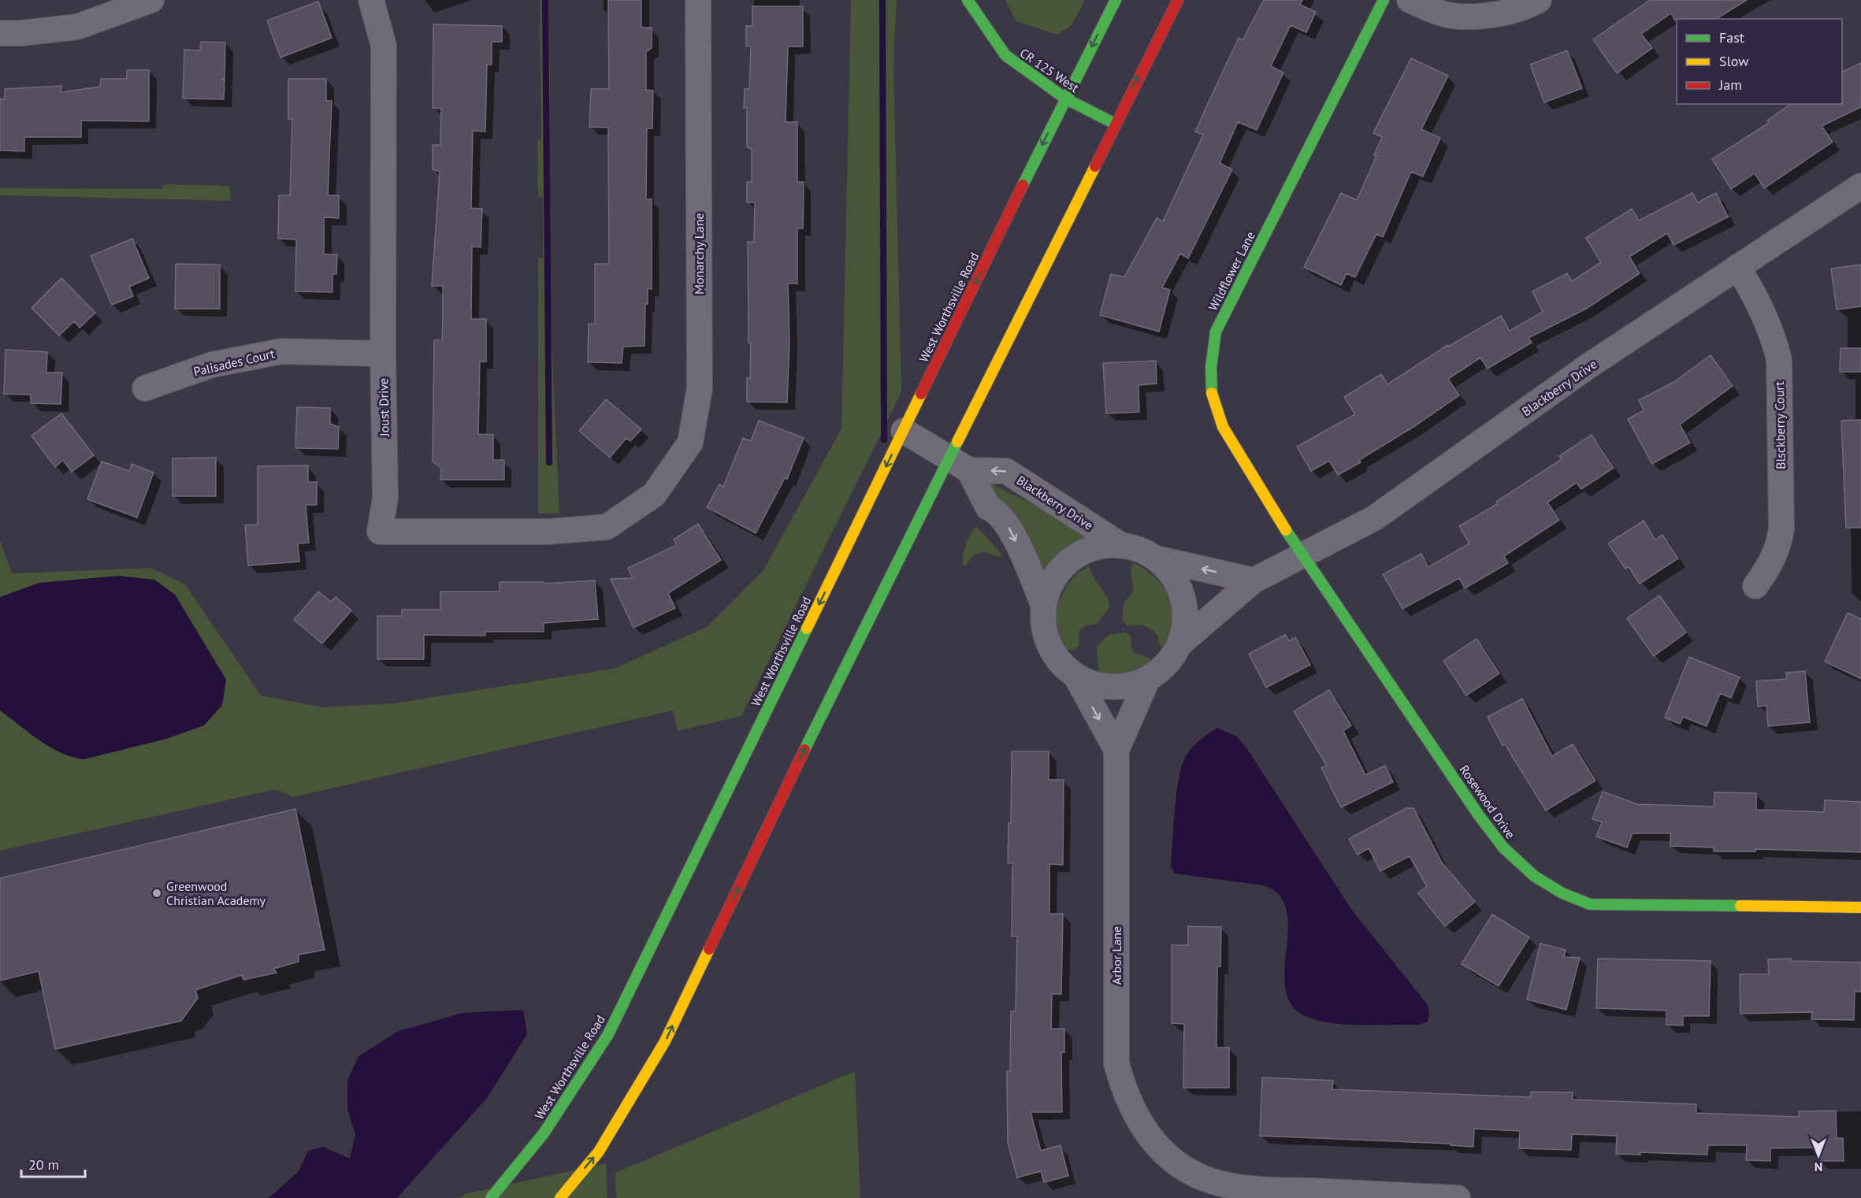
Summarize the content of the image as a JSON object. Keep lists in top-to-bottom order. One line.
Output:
{"streets":{"main road":["CR 125 West","Wildflower Lane","West Worthsville Road","Rosewood Drive"],"street":["Monarchy Lane","Palisades Court","Blackberry Drive","Joust Drive","Blsckberry Court","Arbor Lane"]},"crossings":[["CR 125 West","West Worthsville Road"],["Monarchy Lane","Joust Drive"],["Wildflower Lane","Blackberry Drive"],["Wildflower Lane","Rosewood Drive"],["Palisades Court","Joust Drive"],["Blackberry Drive","Blsckberry Court"],["Blackberry Drive","Rosewood Drive"],["Blackberry Drive","Arbor Lane"]],"places":["Greenwood Christian Academy"],"legend":["Fast","Slow","Jam"],"scale_bar":"20 m","north":"bottom"}
